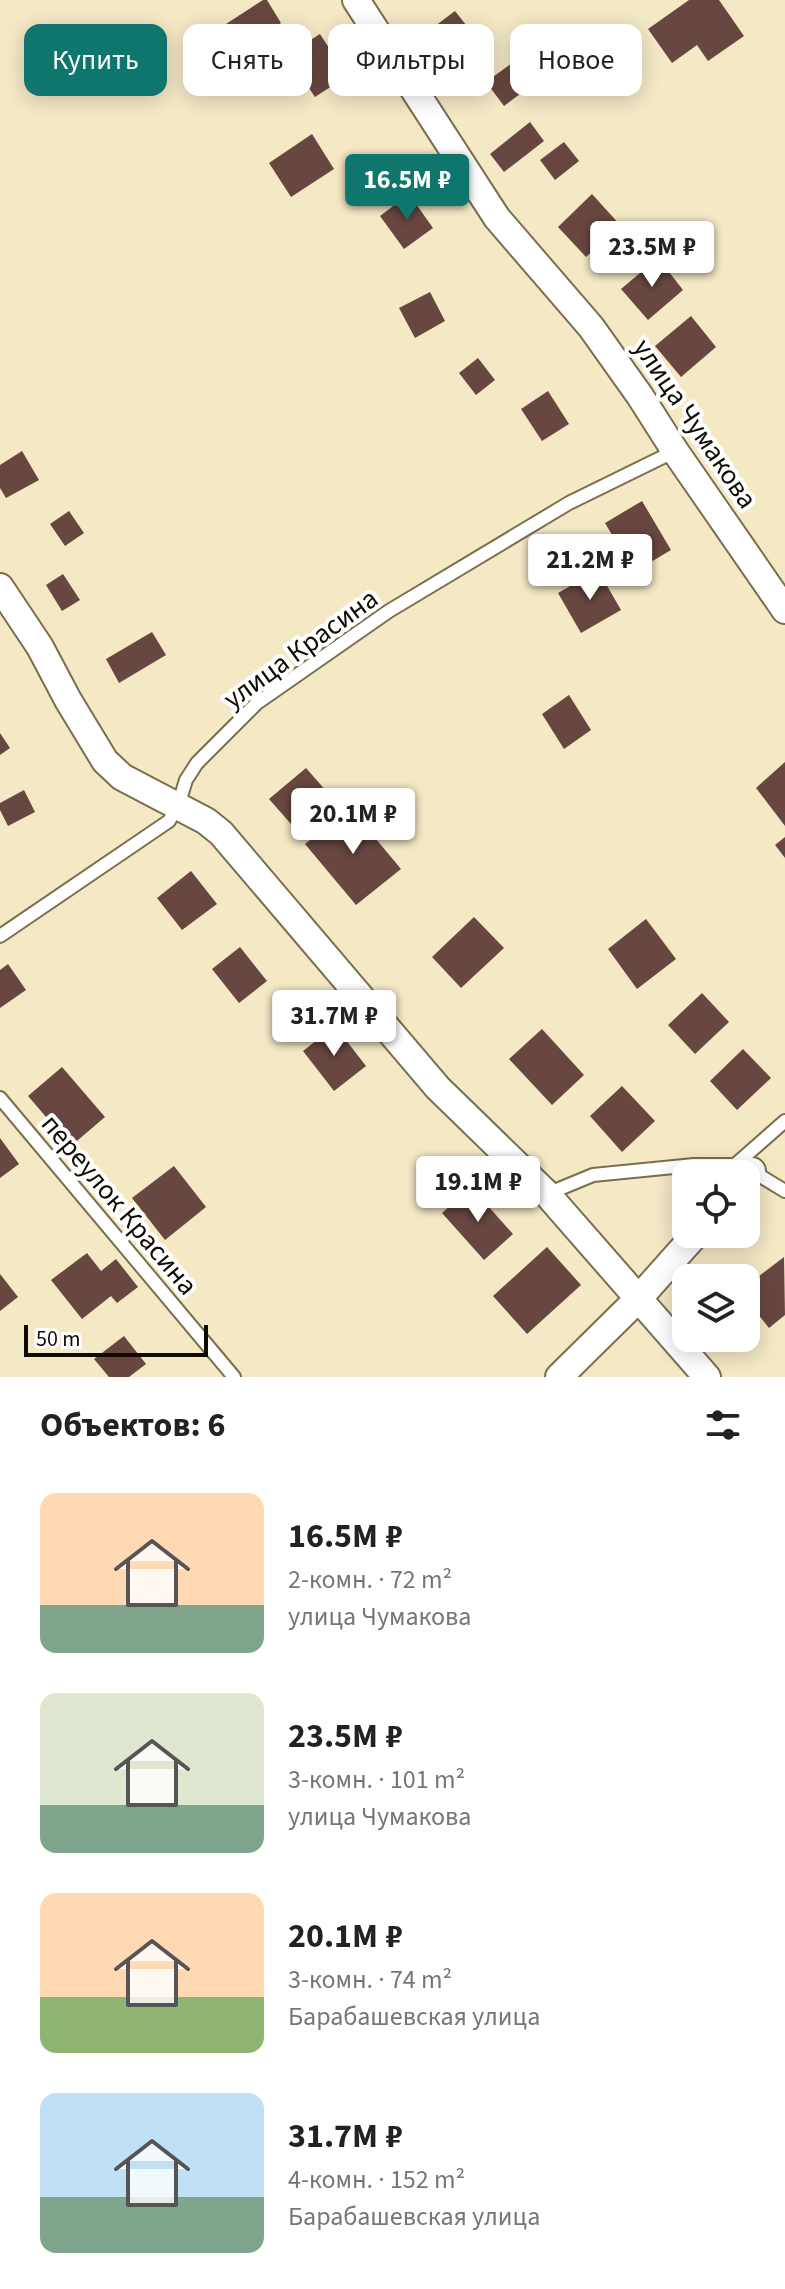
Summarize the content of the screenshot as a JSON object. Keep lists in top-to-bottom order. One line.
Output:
{"streets":{"street":["улица Чумакова"],"lane":["улица Красина","переулок Красина"]},"crossings":[["улица Чумакова","улица Красина"]],"scale_bar":"50 m","page":{"chip":["Купить","Снять","Фильтры","Новое"],"price":["16.5M ₽","23.5M ₽","21.2M ₽","20.1M ₽","31.7M ₽","19.1M ₽"],"scale":"50 m","heading":"Объектов: 6","list":[{"name":"16.5M ₽","note":"2-комн. · 72 m² · улица Чумакова"},{"name":"23.5M ₽","note":"3-комн. · 101 m² · улица Чумакова"},{"name":"20.1M ₽","note":"3-комн. · 74 m² · Барабашевская улица"},{"name":"31.7M ₽","note":"4-комн. · 152 m² · Барабашевская улица"}]}}
